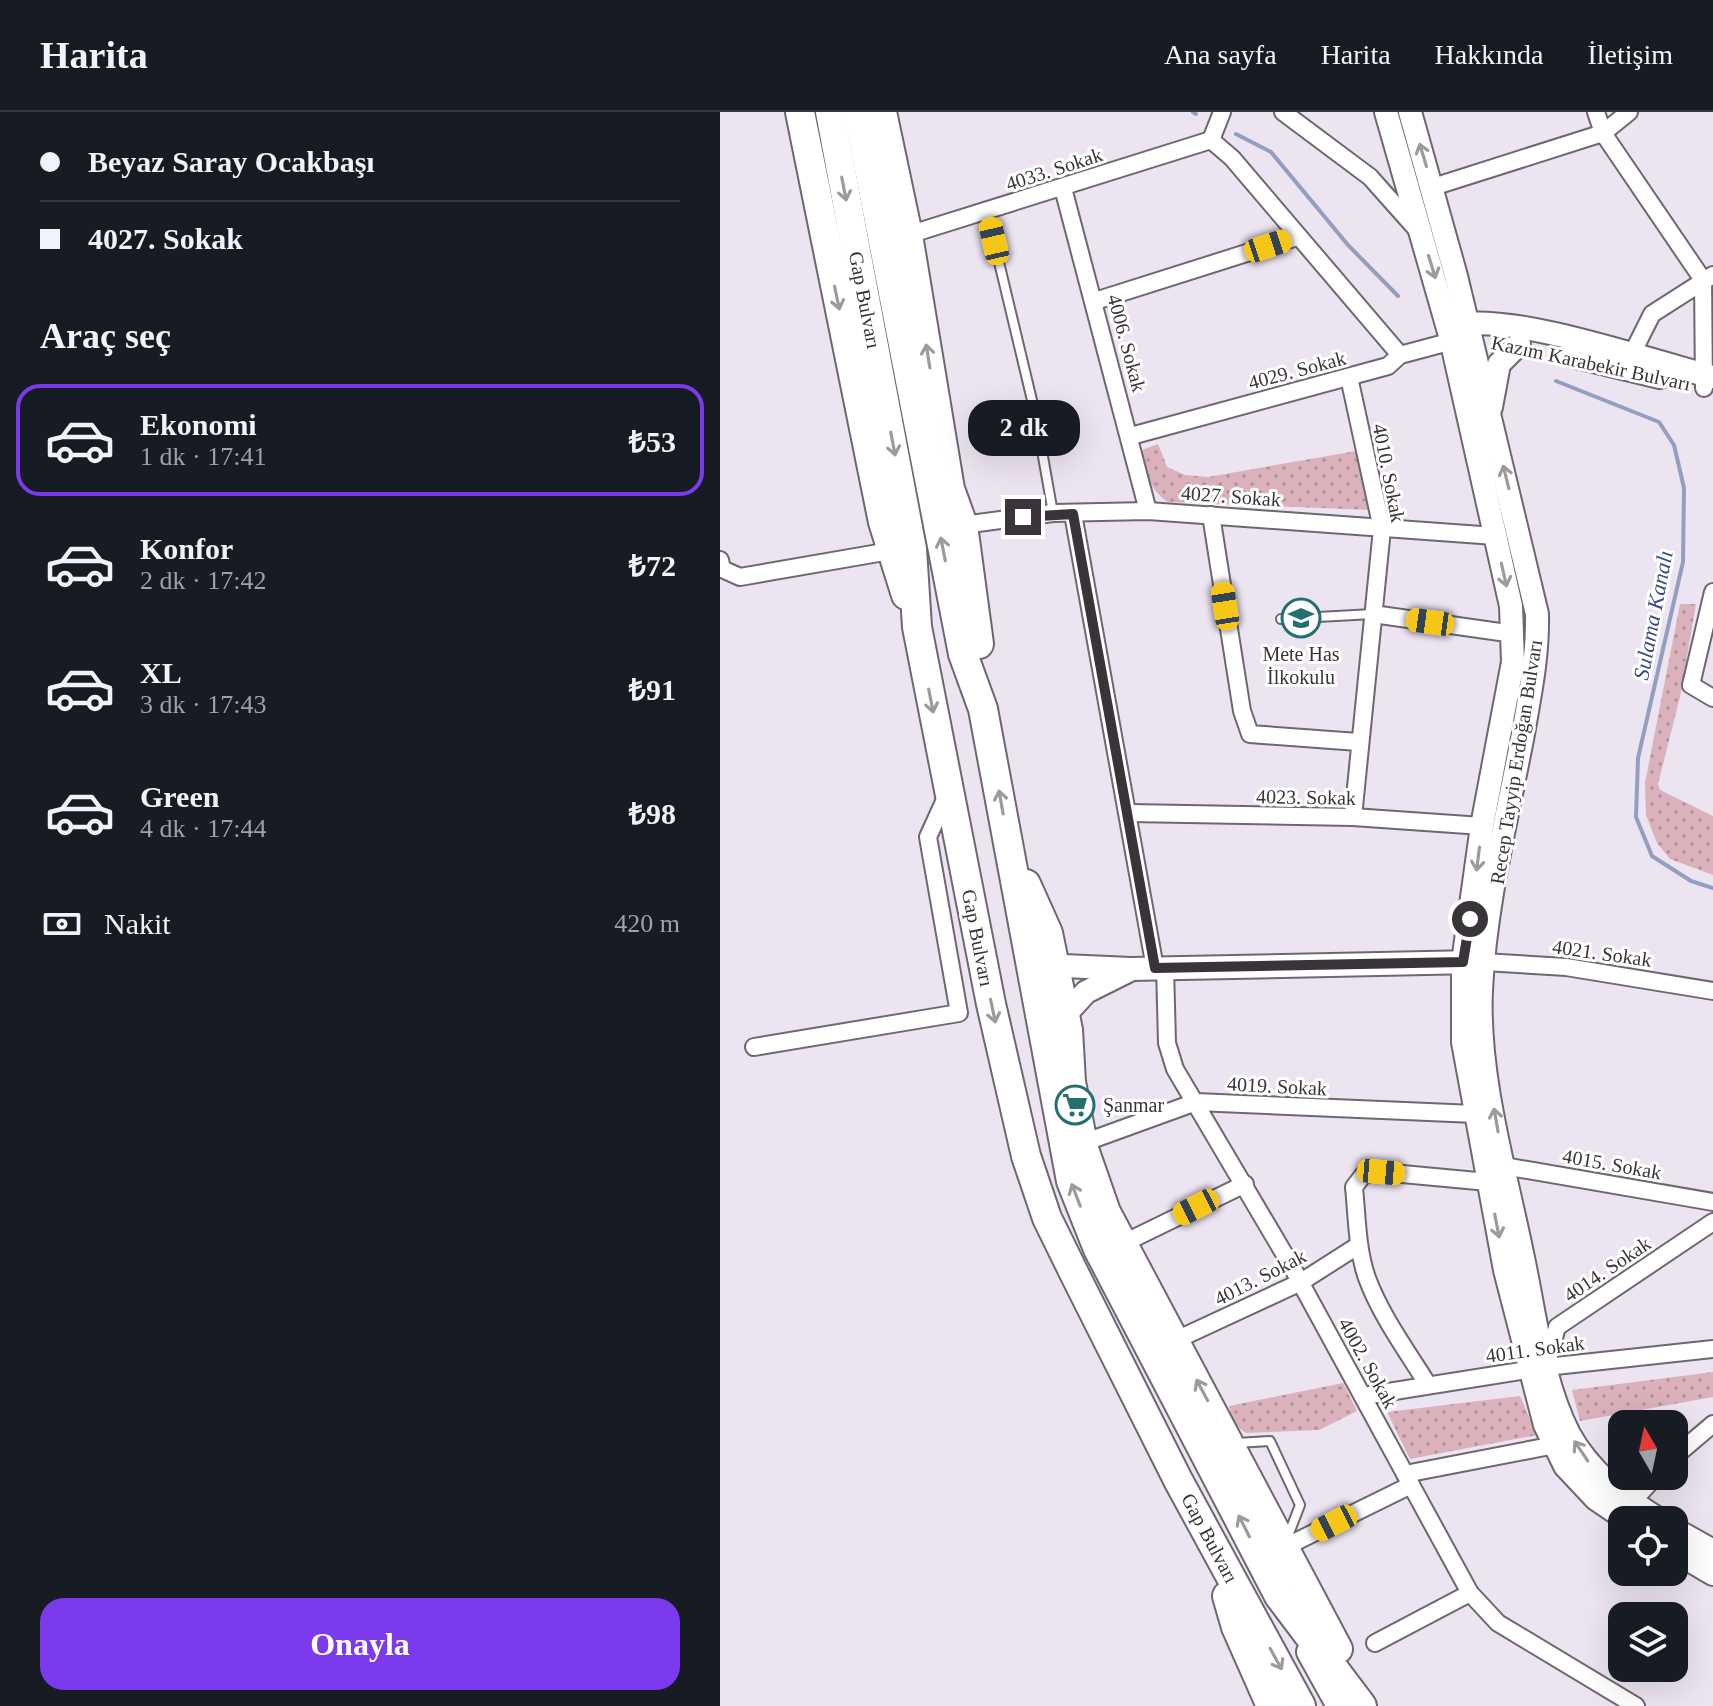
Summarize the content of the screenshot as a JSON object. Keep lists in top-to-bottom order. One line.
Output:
{"streets":{"highway":["Gap Bulvarı"],"main road":["Kazım Karabekir Bulvarı","Recep Tayyip Erdoğan Bulvarı"],"street":["4033. Sokak","4006. Sokak","4029. Sokak","4010. Sokak","4027. Sokak","4023. Sokak","4021. Sokak","4019. Sokak","4015. Sokak","4014. Sokak","4013. Sokak","4011. Sokak","4002. Sokak"]},"crossings":[["4033. Sokak","4006. Sokak"],["4006. Sokak","4029. Sokak"],["4006. Sokak","4027. Sokak"],["Kazım Karabekir Bulvarı","4029. Sokak"],["Kazım Karabekir Bulvarı","Recep Tayyip Erdoğan Bulvarı"],["4029. Sokak","4010. Sokak"],["4029. Sokak","Recep Tayyip Erdoğan Bulvarı"],["4010. Sokak","4027. Sokak"],["4010. Sokak","4023. Sokak"],["4027. Sokak","Recep Tayyip Erdoğan Bulvarı"],["4027. Sokak","4002. Sokak"],["Recep Tayyip Erdoğan Bulvarı","4023. Sokak"],["Recep Tayyip Erdoğan Bulvarı","4021. Sokak"],["Recep Tayyip Erdoğan Bulvarı","4019. Sokak"],["Recep Tayyip Erdoğan Bulvarı","4015. Sokak"],["Recep Tayyip Erdoğan Bulvarı","4014. Sokak"],["Recep Tayyip Erdoğan Bulvarı","4011. Sokak"],["4023. Sokak","4002. Sokak"],["4019. Sokak","4002. Sokak"],["4015. Sokak","4013. Sokak"],["4014. Sokak","4011. Sokak"],["4013. Sokak","4002. Sokak"],["4011. Sokak","4002. Sokak"]],"water":["Sulama Kanalı"],"places":{"school or university":["Mete Has İlkokulu"],"supermarket":["Şanmar"]},"north":"top","page":{"header":"Harita","nav":["Ana sayfa","Harita","Hakkında","İletişim"],"banner":["Beyaz Saray Ocakbaşı","4027. Sokak"],"heading":"Araç seç","list":[{"name":"Ekonomi","note":"1 dk · 17:41","value":"₺53"},{"name":"Konfor","note":"2 dk · 17:42","value":"₺72"},{"name":"XL","note":"3 dk · 17:43","value":"₺91"},{"name":"Green","note":"4 dk · 17:44","value":"₺98"}],"bubble":"2 dk","pay":["Nakit","420 m"],"buttons":"Onayla"}}
